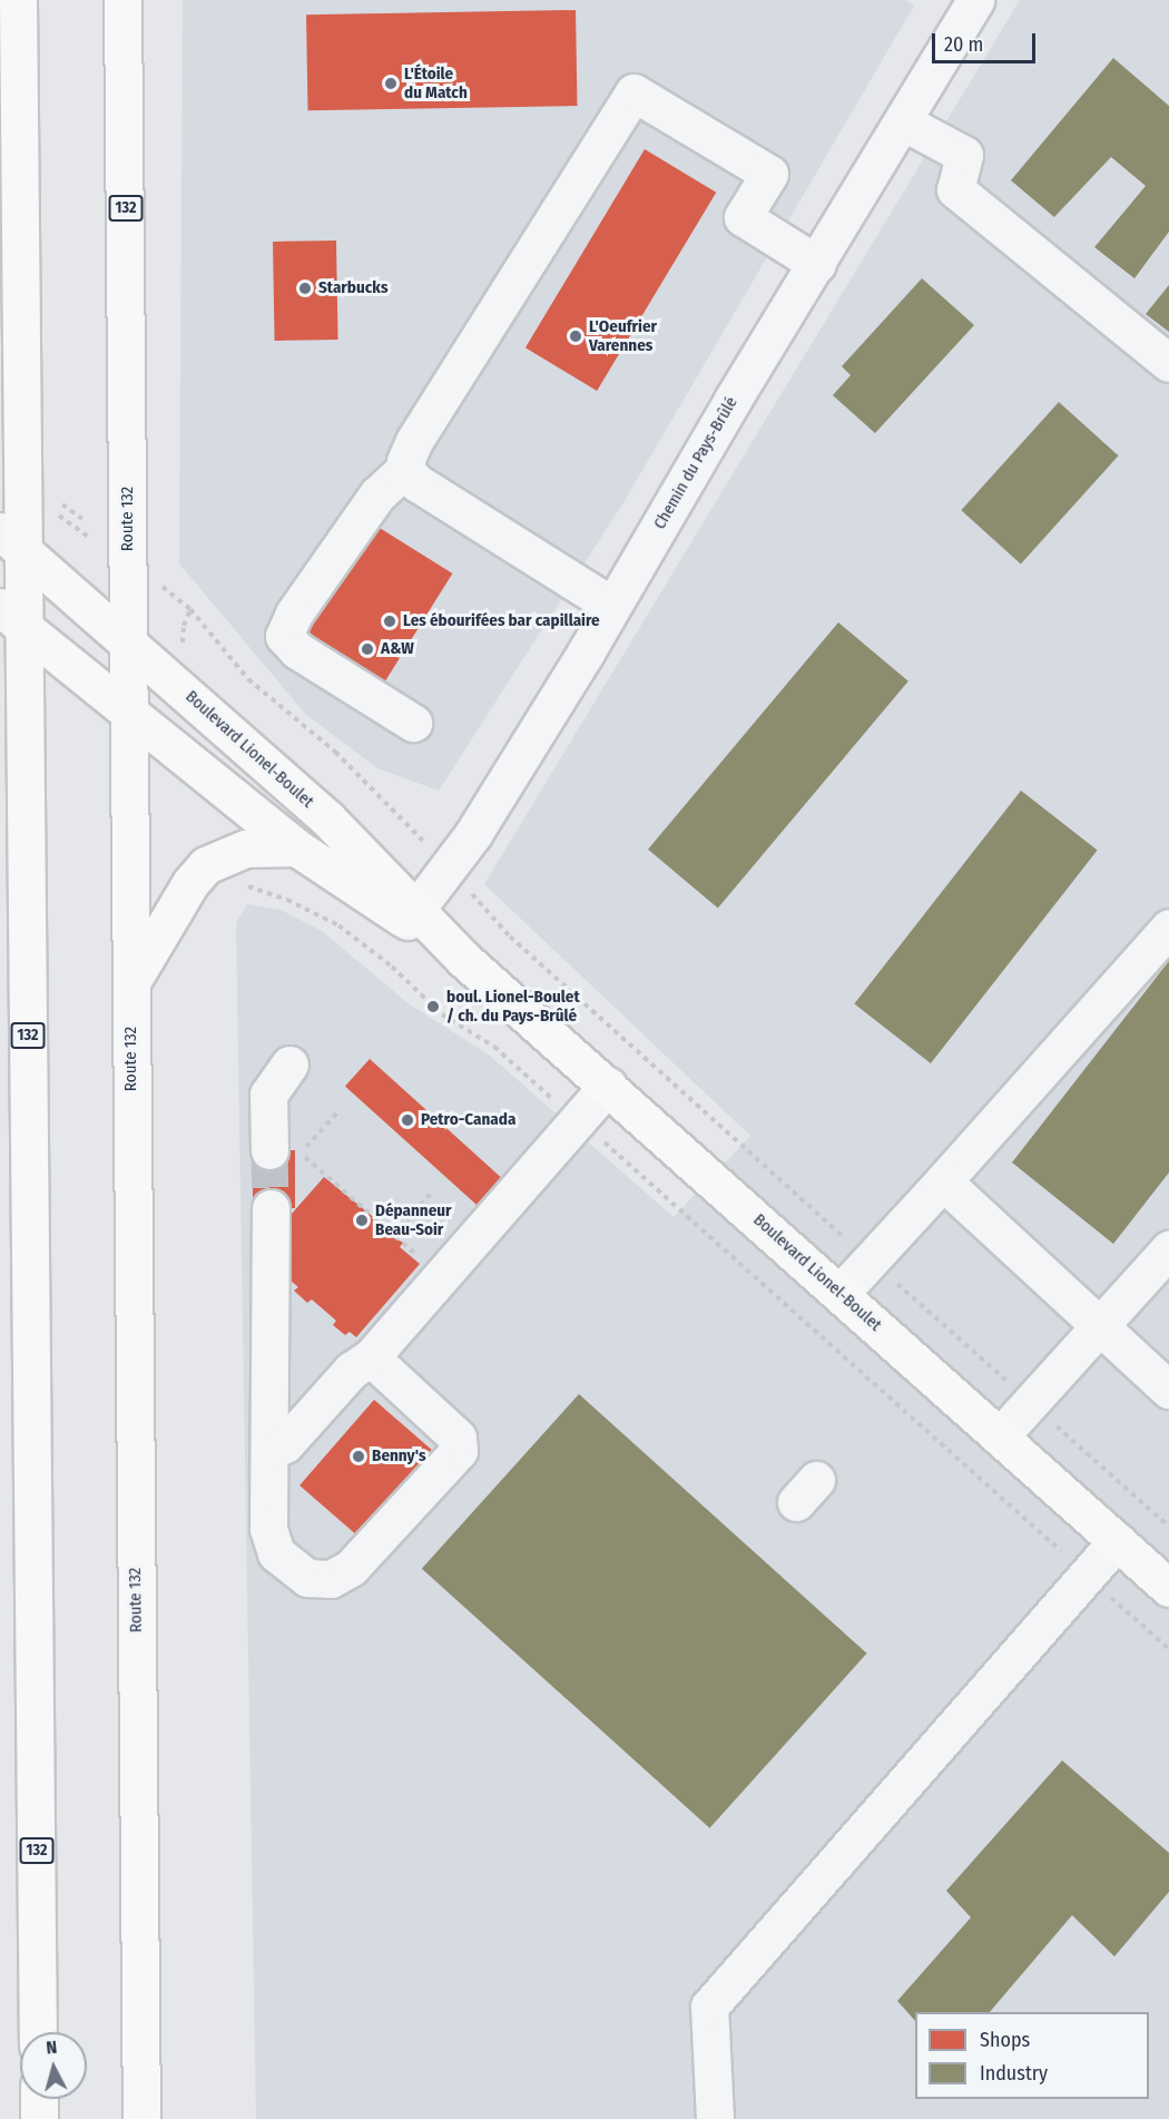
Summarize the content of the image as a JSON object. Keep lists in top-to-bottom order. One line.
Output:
{"streets":{"main road":["132","Route 132","Boulevard Lionel-Boulet"],"street":["Chemin du Pays-Brûlé"]},"crossings":[["132","Boulevard Lionel-Boulet"],["Chemin du Pays-Brûlé","Boulevard Lionel-Boulet"],["Route 132","Boulevard Lionel-Boulet"]],"places":["L'Étoile du Match","Starbucks","L'Oeufrier Varennes","Les ébourifées bar capillaire","A&W","boul. Lionel-Boulet / ch. du Pays-Brûlé","Petro-Canada","Dépanneur Beau-Soir","Benny's"],"legend":["Shops","Industry"],"scale_bar":"20 m","north":"top"}
